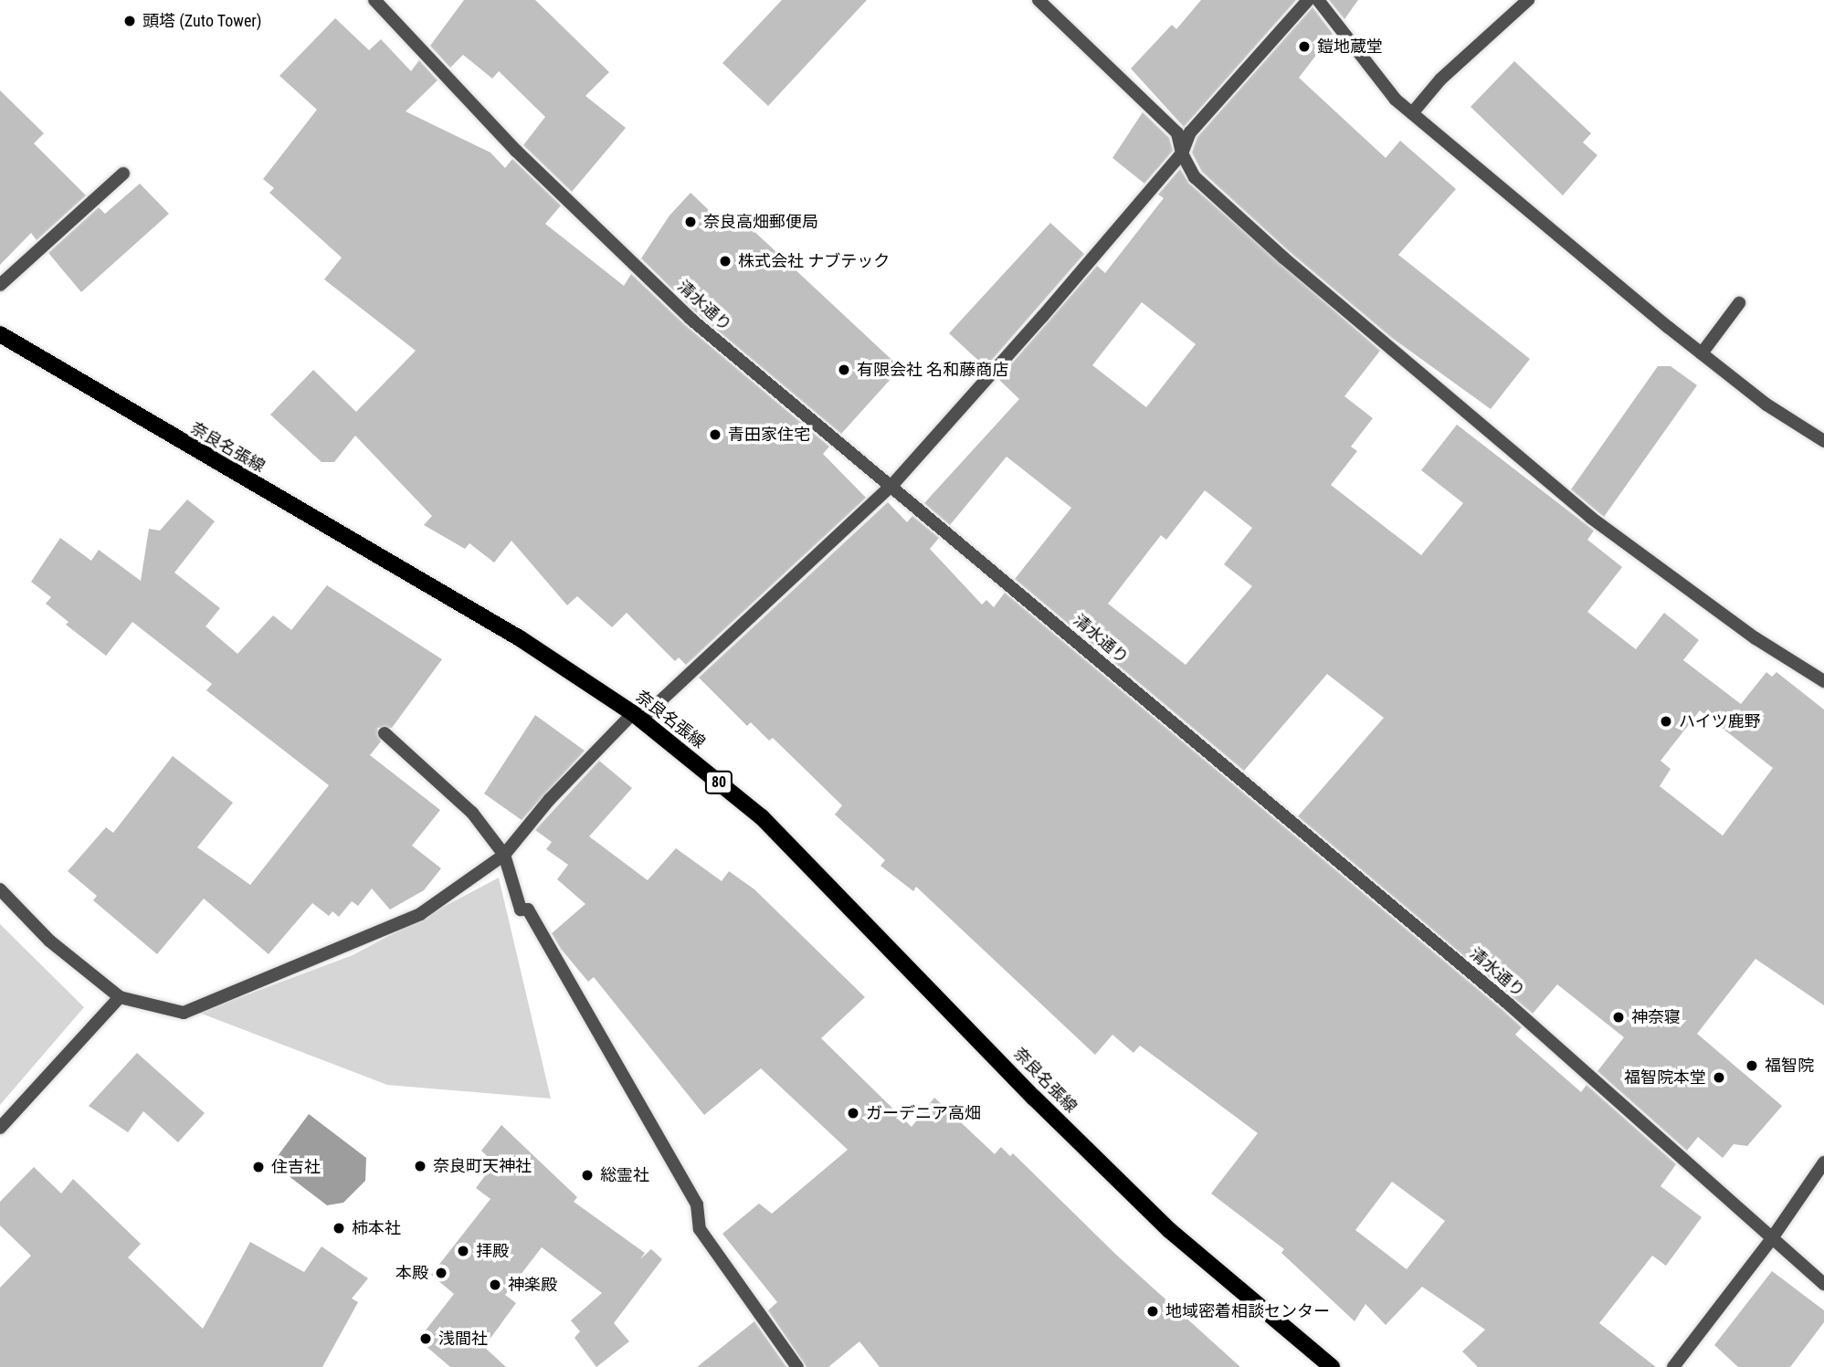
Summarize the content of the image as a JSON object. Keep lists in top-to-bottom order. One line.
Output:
{"streets":{"main road":["奈良名張線","80"],"street":["清水通り"]},"places":["頭塔 (Zuto Tower)","鎧地蔵堂","奈良高畑郵便局","株式会社 ナブテック","有限会社 名和藤商店","青田家住宅","ハイツ鹿野","神奈寝","福智院","福智院本堂","ガーデニア高畑","奈良町天神社","住吉社","総霊社","柿本社","拝殿","本殿","神楽殿","地域密着相談センター","浅間社"]}
